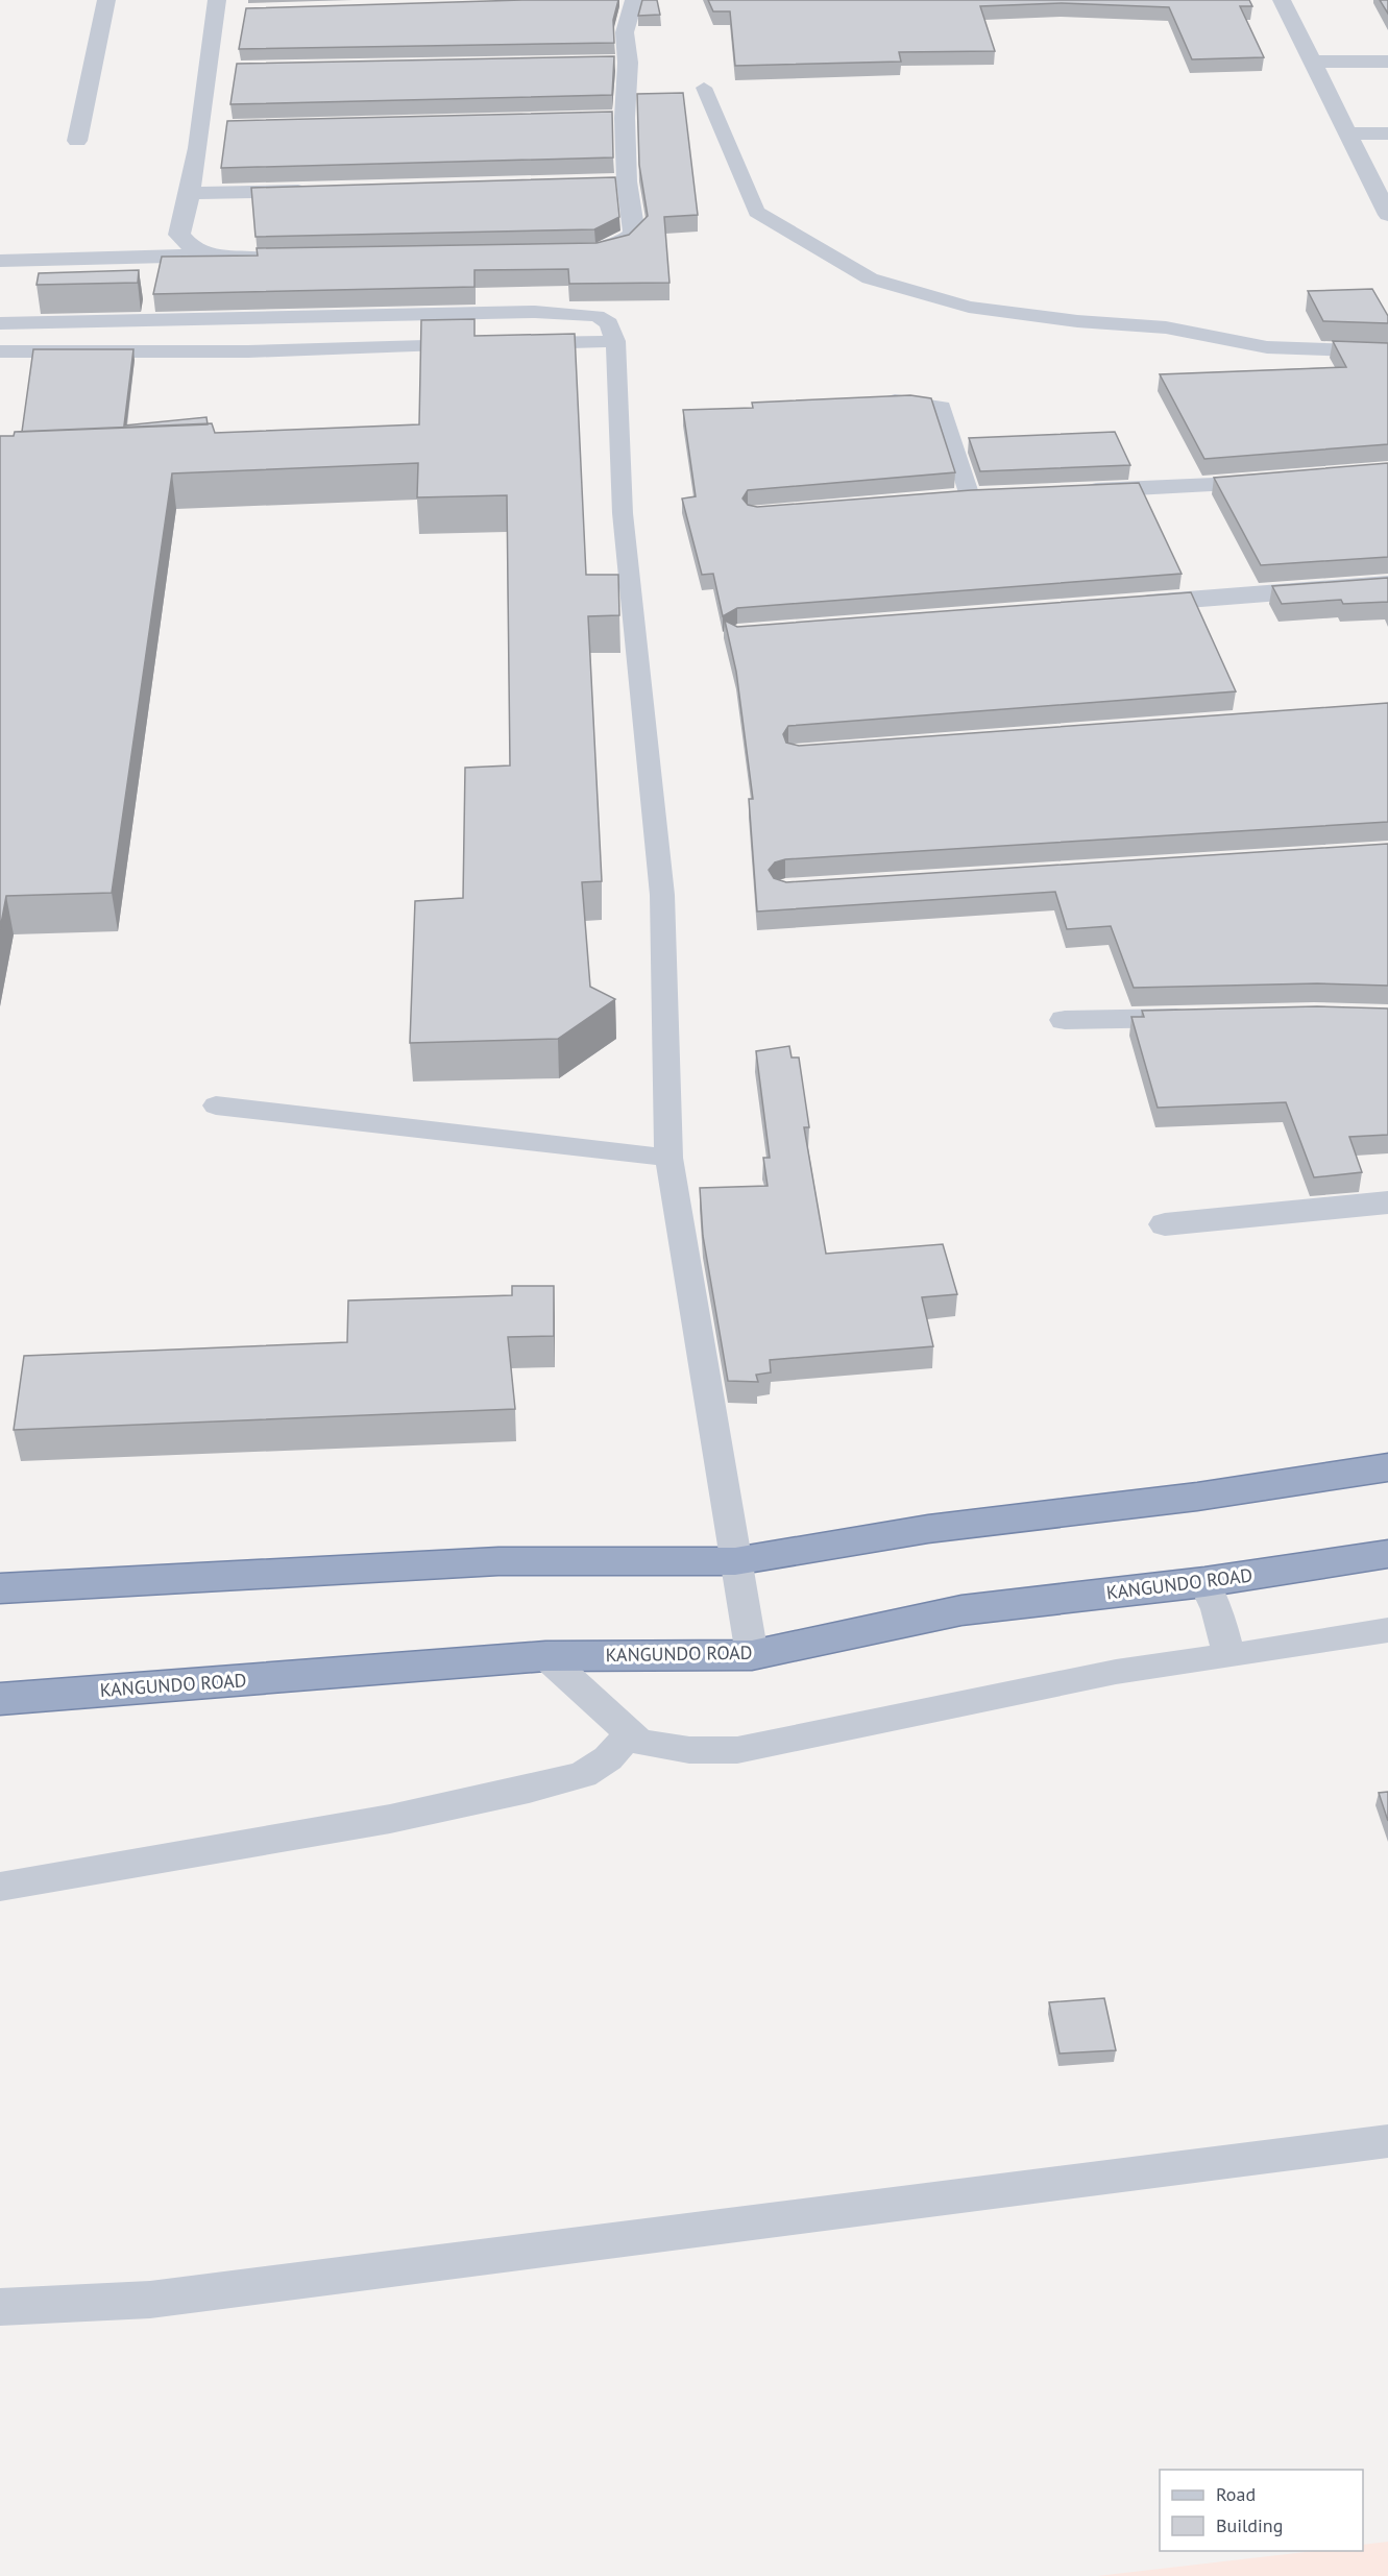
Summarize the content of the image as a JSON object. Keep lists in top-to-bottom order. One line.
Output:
{"streets":{"highway":["KANGUNDO ROAD"]},"legend":["Road","Building"]}
